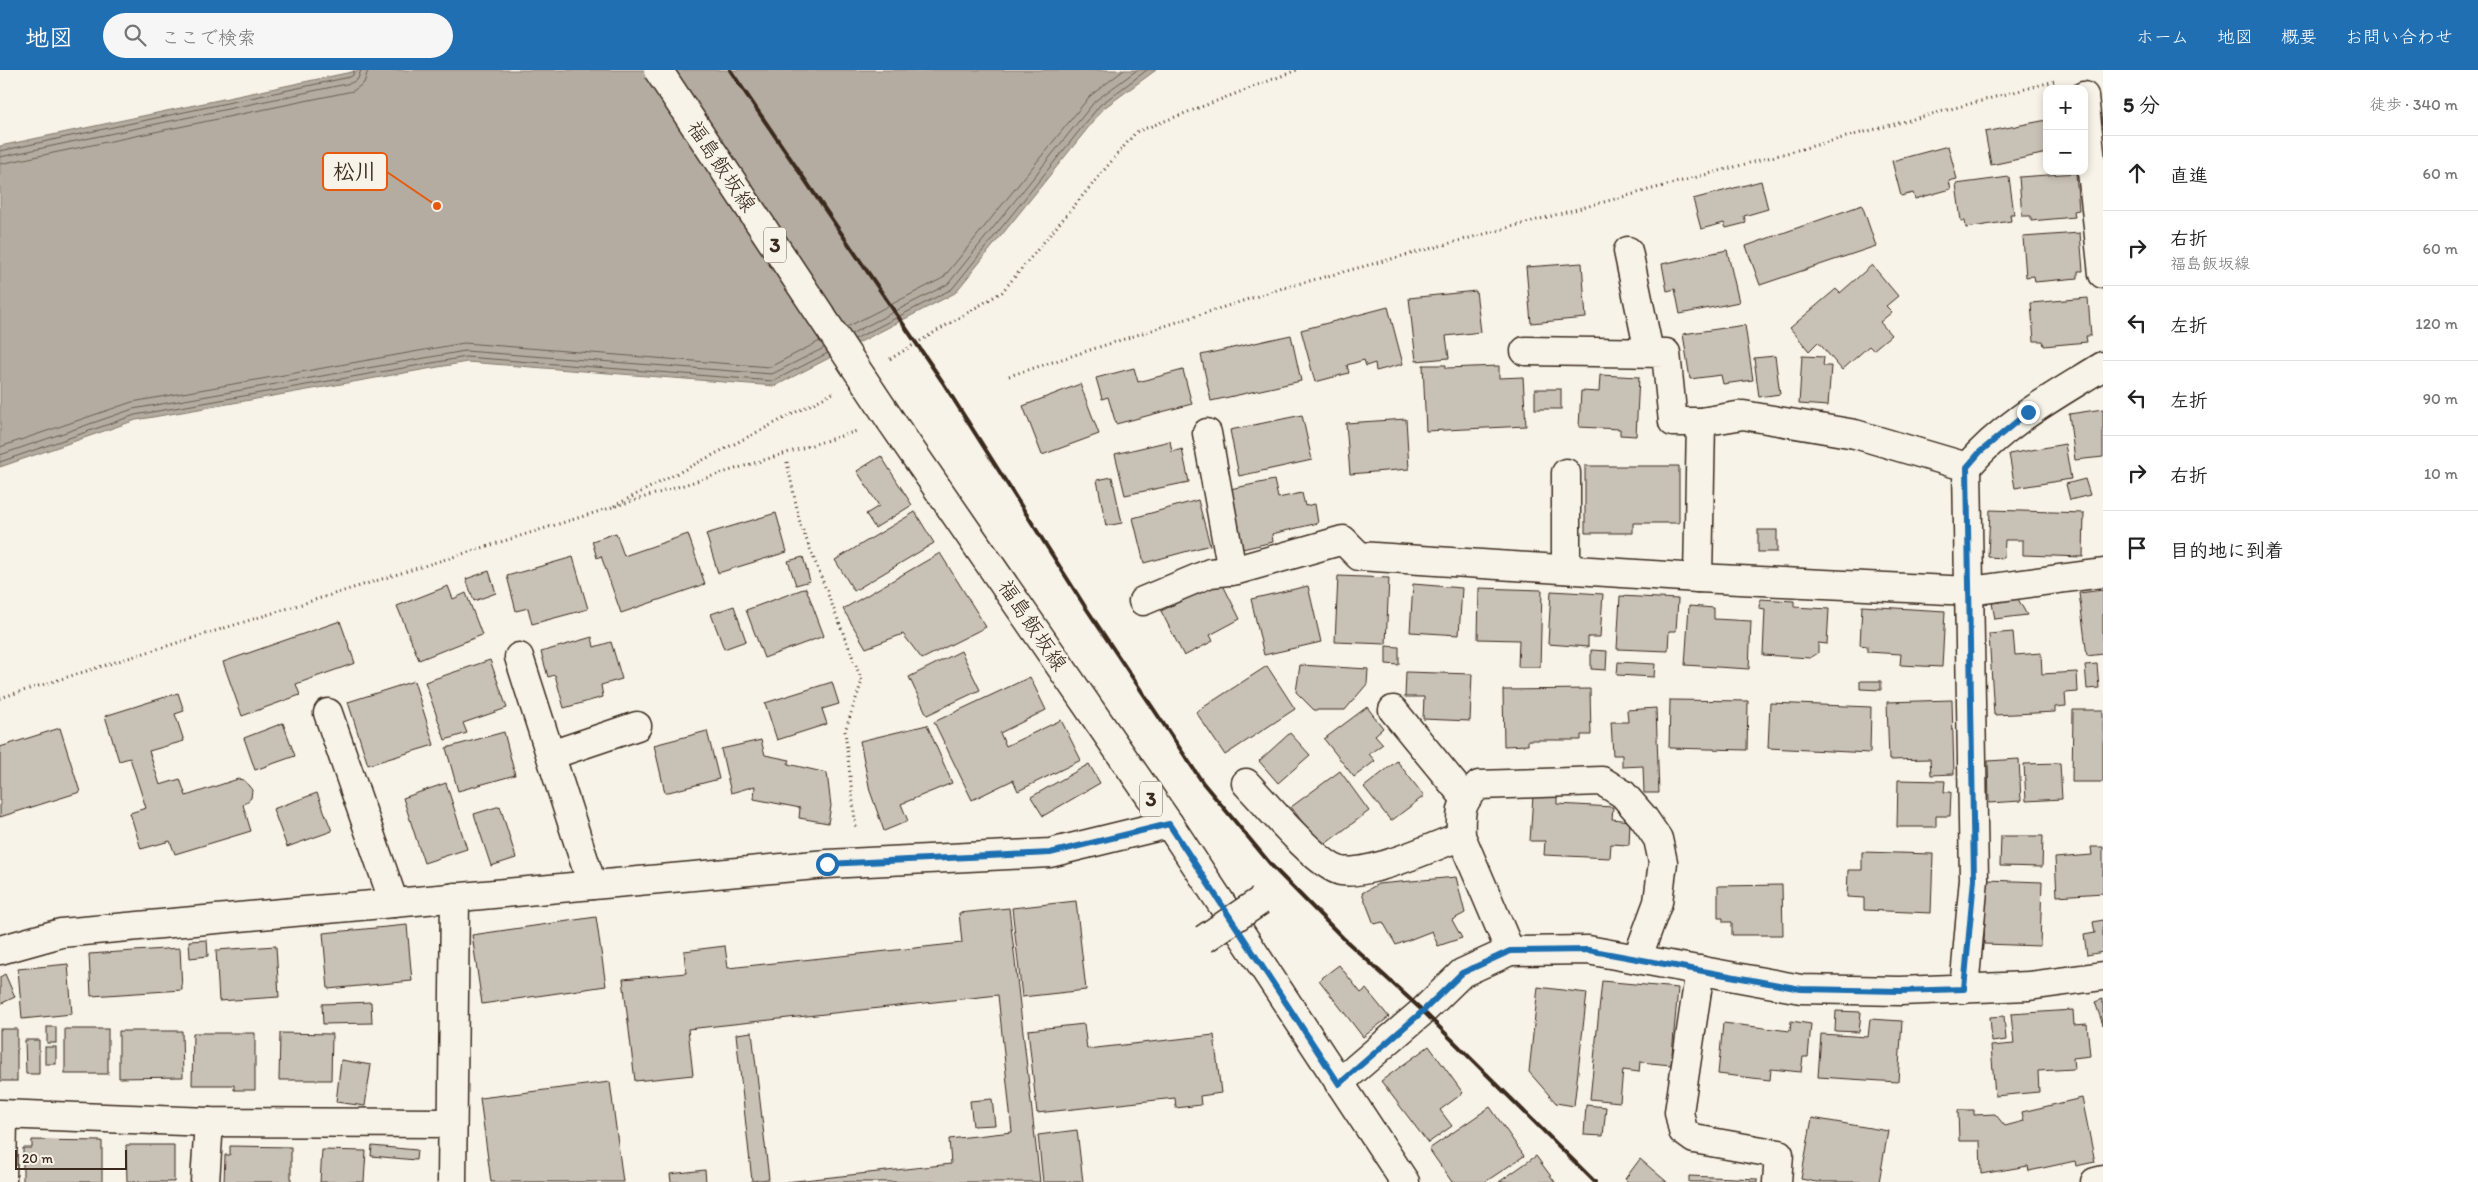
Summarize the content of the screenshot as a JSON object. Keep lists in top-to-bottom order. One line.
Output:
{"streets":{"street":["福島飯坂線","3"]},"places":["松川"],"scale_bar":"20 m","page":{"header":"地図","search":"ここで検索","nav":["ホーム","地図","概要","お問い合わせ"],"heading":["5 分","徒歩 · 340 m"],"map_buttons":["+","−"],"list":[["直進","60 m"],["右折","福島飯坂線","60 m"],["左折","120 m"],["左折","90 m"],["右折","10 m"],"目的地に到着"],"scale":"20 m"}}
